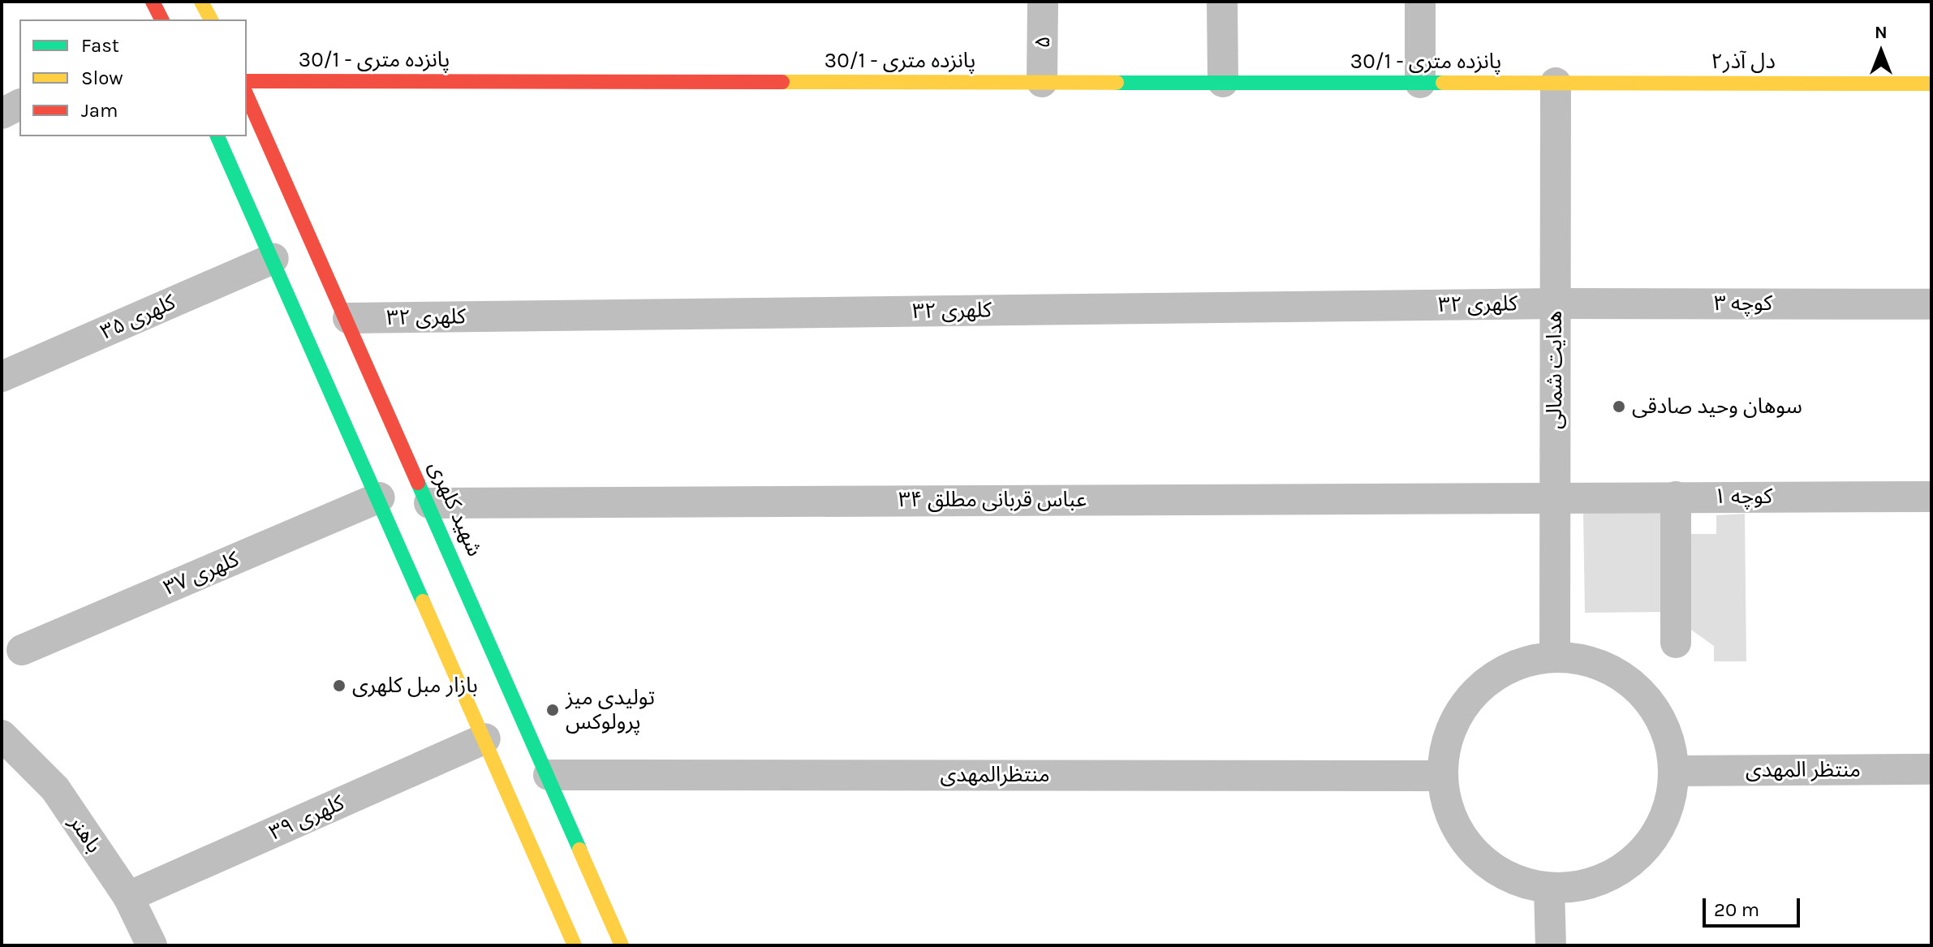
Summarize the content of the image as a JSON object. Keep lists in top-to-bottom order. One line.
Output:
{"streets":{"main road":["30/1 - پانزده متری","دل آذر۲","شهید کلهری"],"street":["۵","کوچه ۳","کلهری ۳۲","کلهری ۳۵","هدایت شمالی","کوچه ۱","عباس قربانی مطلق ۳۴","کلهری ۳۷","منتظر المهدی","منتظرالمهدی","کلهری ۳۹","باهنر"]},"crossings":[["۵","30/1 - پانزده متری"],["30/1 - پانزده متری","دل آذر۲"],["30/1 - پانزده متری","هدایت شمالی"],["دل آذر۲","هدایت شمالی"],["کوچه ۳","کلهری ۳۲"],["کوچه ۳","هدایت شمالی"],["کلهری ۳۲","هدایت شمالی"],["کلهری ۳۲","شهید کلهری"],["هدایت شمالی","کوچه ۱"],["هدایت شمالی","عباس قربانی مطلق ۳۴"],["هدایت شمالی","منتظر المهدی"],["هدایت شمالی","منتظرالمهدی"],["کوچه ۱","عباس قربانی مطلق ۳۴"],["عباس قربانی مطلق ۳۴","شهید کلهری"],["شهید کلهری","منتظرالمهدی"],["منتظر المهدی","منتظرالمهدی"],["کلهری ۳۹","باهنر"]],"places":["سوهان وحید صادقی","بازار مبل کلهری","تولیدی میز پرولوکس"],"legend":["Fast","Slow","Jam"],"scale_bar":"20 m","north":"top"}
